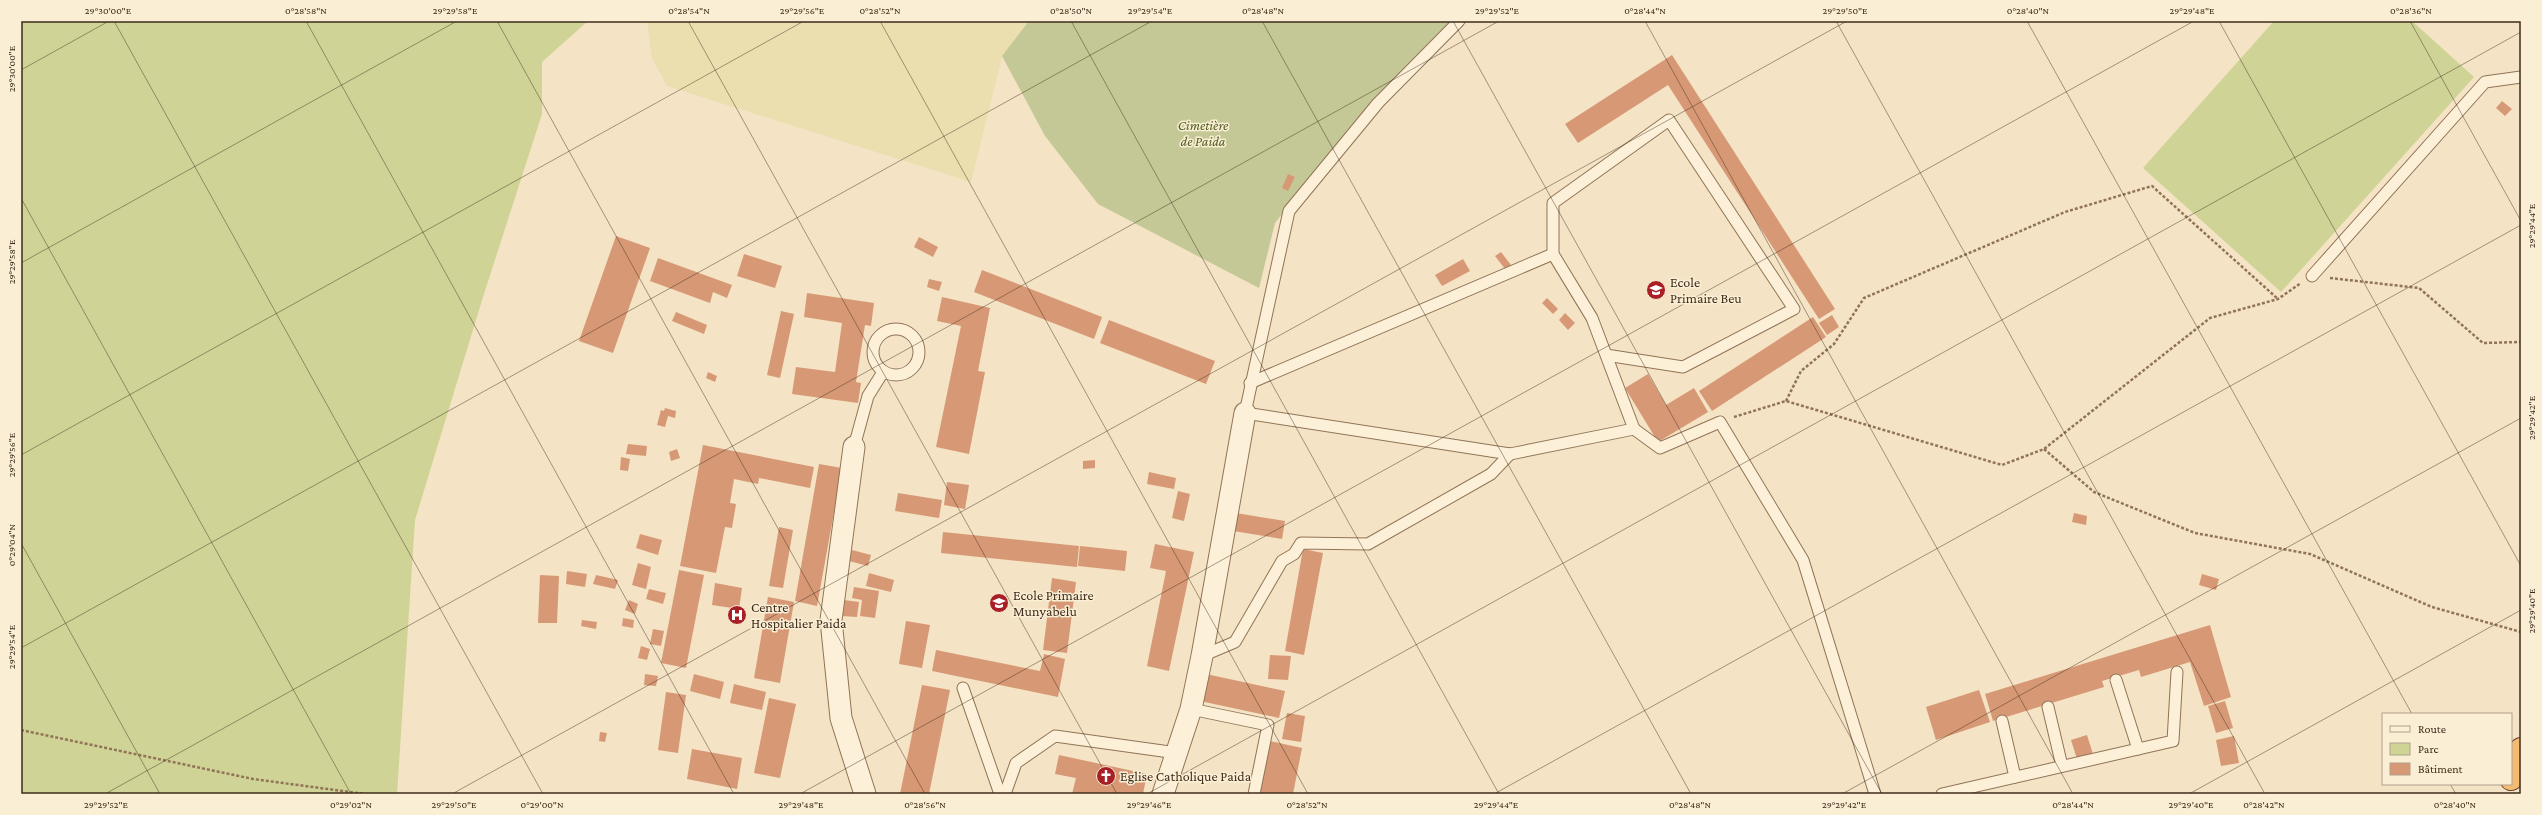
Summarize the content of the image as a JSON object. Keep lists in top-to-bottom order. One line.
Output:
{"parks":["Cimetière de Paida"],"places":{"school or university":["Ecole Primaire Beu","Ecole Primaire Munyabelu"],"hospital":["Centre Hospitalier Paida"],"church":["Eglise Catholique Paida"]},"legend":["Route","Parc","Bâtiment"],"coordinates":["29°30'00\"E","0°28'58\"N","29°29'58\"E","0°28'54\"N","29°29'56\"E","0°28'52\"N","0°28'50\"N","29°29'54\"E","0°28'48\"N","29°29'52\"E","0°28'44\"N","29°29'50\"E","0°28'40\"N","29°29'48\"E","0°28'36\"N","29°29'44\"E","29°29'42\"E","0°29'04\"N","29°29'40\"E","0°29'02\"N","0°29'00\"N","0°28'56\"N","29°29'46\"E","0°28'42\"N"]}
